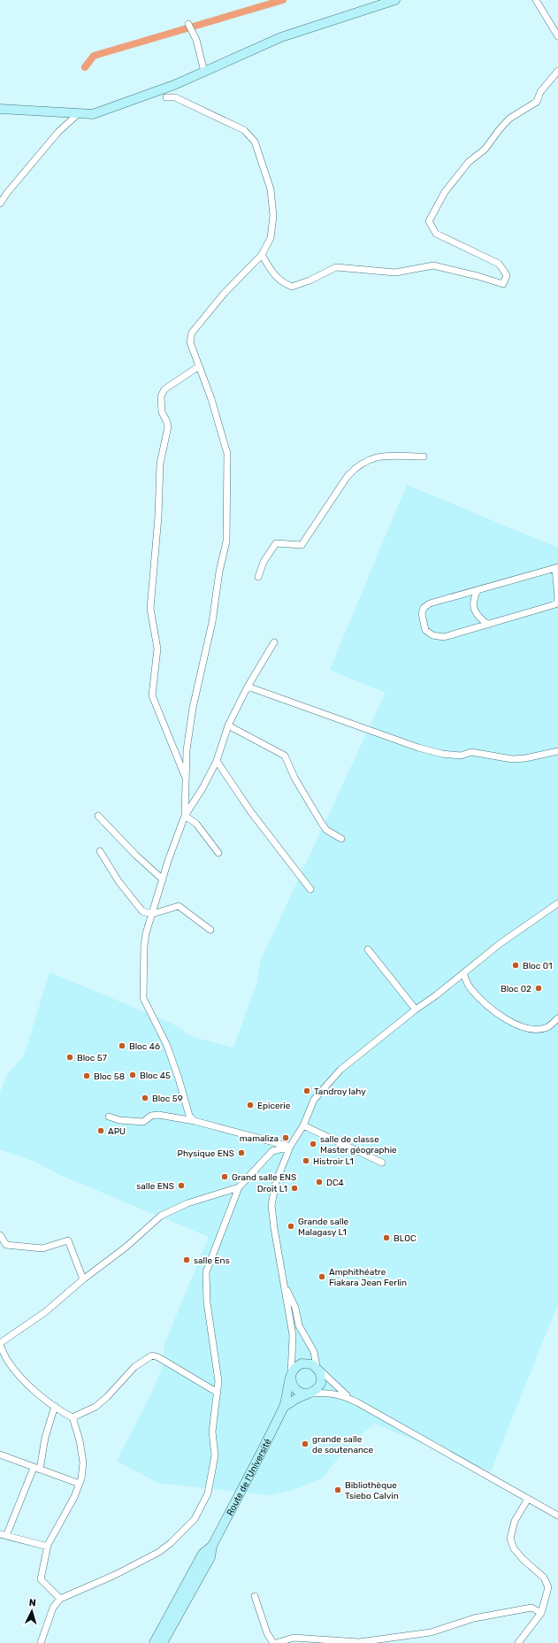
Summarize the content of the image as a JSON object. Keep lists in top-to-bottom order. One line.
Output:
{"streets":{"main road":["Route de l'Université"]},"places":["Bloc 01","Bloc 02","Bloc 46","Bloc 57","Bloc 45","Bloc 58","Tandroy lahy","Bloc 59","Epicerie","APU","mamaliza","salle de classe Master géographie","Physique ENS","Histroir L1","Grand salle ENS","DC4","salle ENS","Droit L1","Grande salle Malagasy L1","BLOC","salle Ens","Amphithéatre Fiakara Jean Ferlin","grande salle de soutenance","Bibliothèque Tsiebo Calvin"],"north":"top"}
